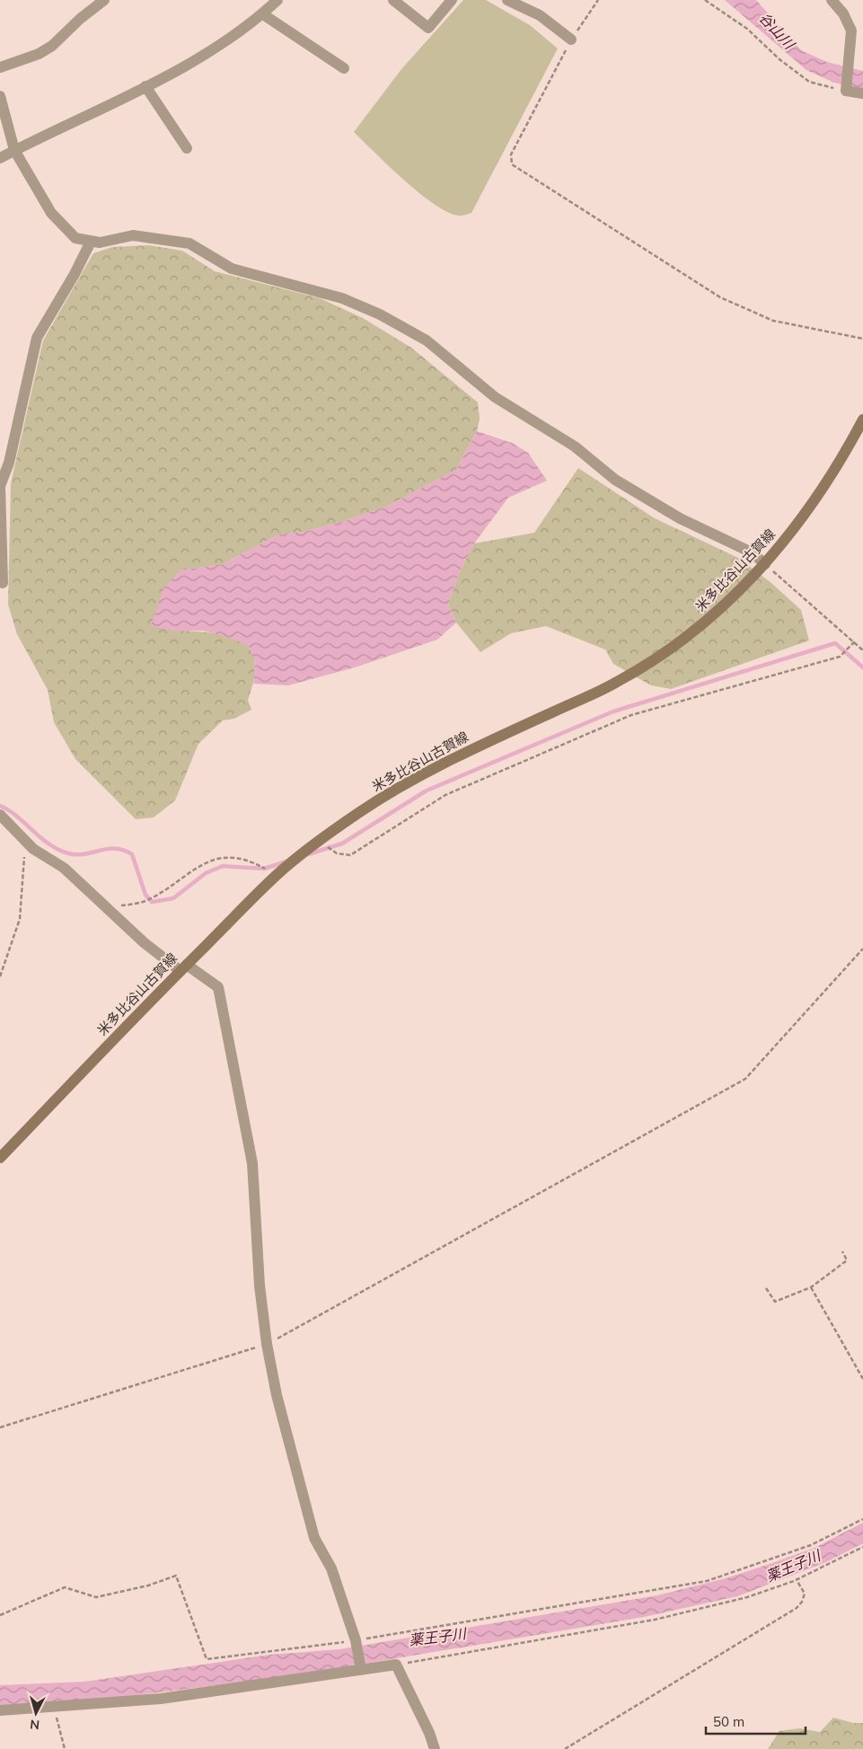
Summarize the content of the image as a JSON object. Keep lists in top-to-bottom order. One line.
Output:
{"streets":{"main road":["米多比谷山古賀線"]},"water":["谷山川","薬王子川"],"scale_bar":"50 m","north":"bottom"}
